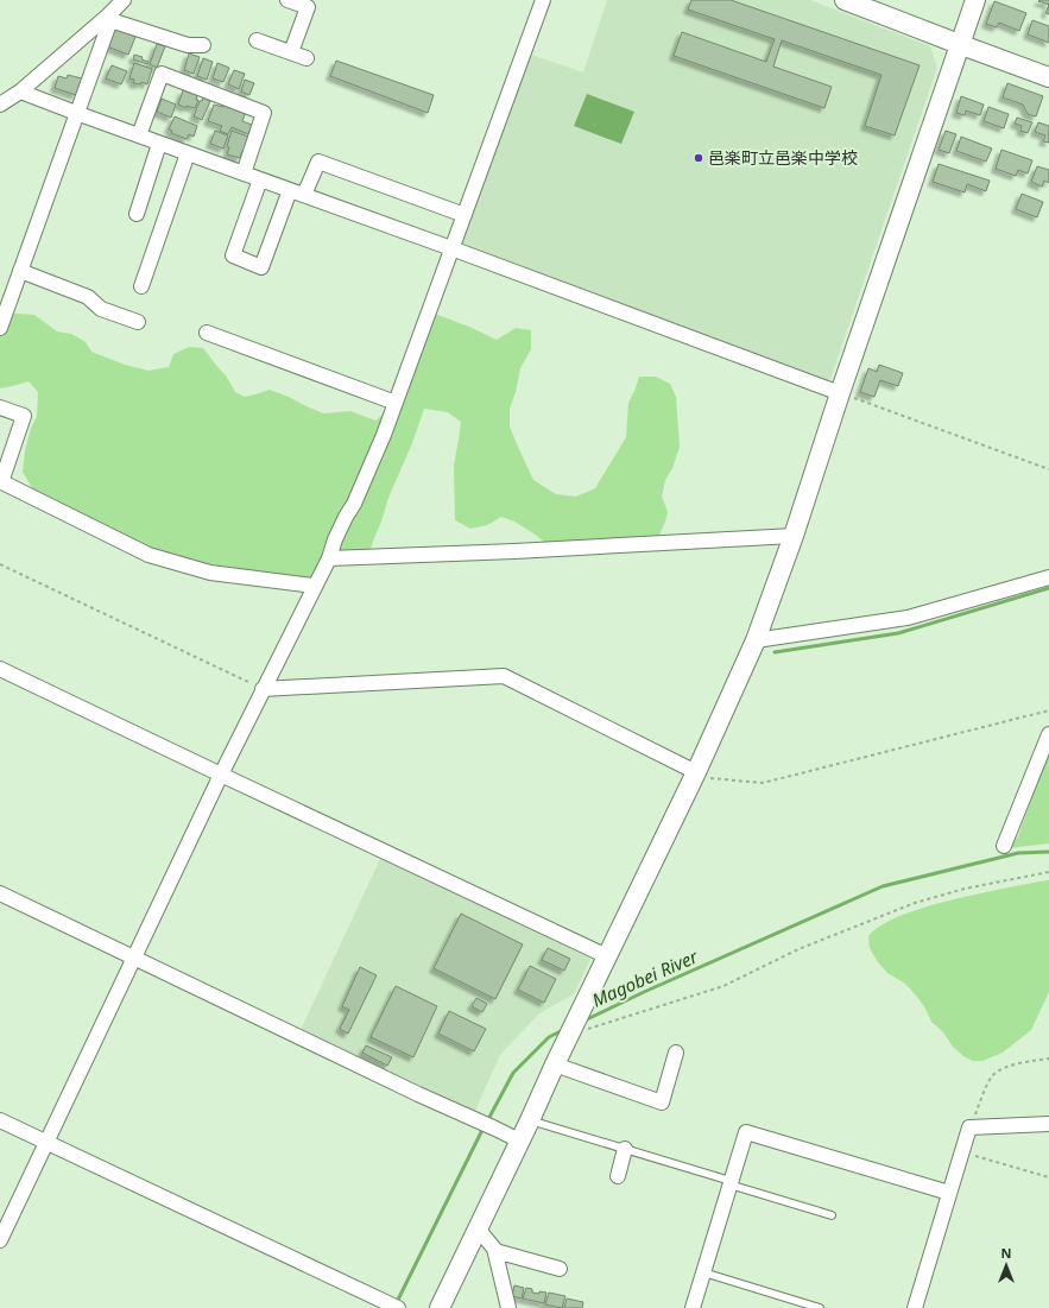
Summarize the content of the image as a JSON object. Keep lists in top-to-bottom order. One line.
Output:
{"water":["Magobei River"],"places":["邑楽町立邑楽中学校"],"north":"top"}
